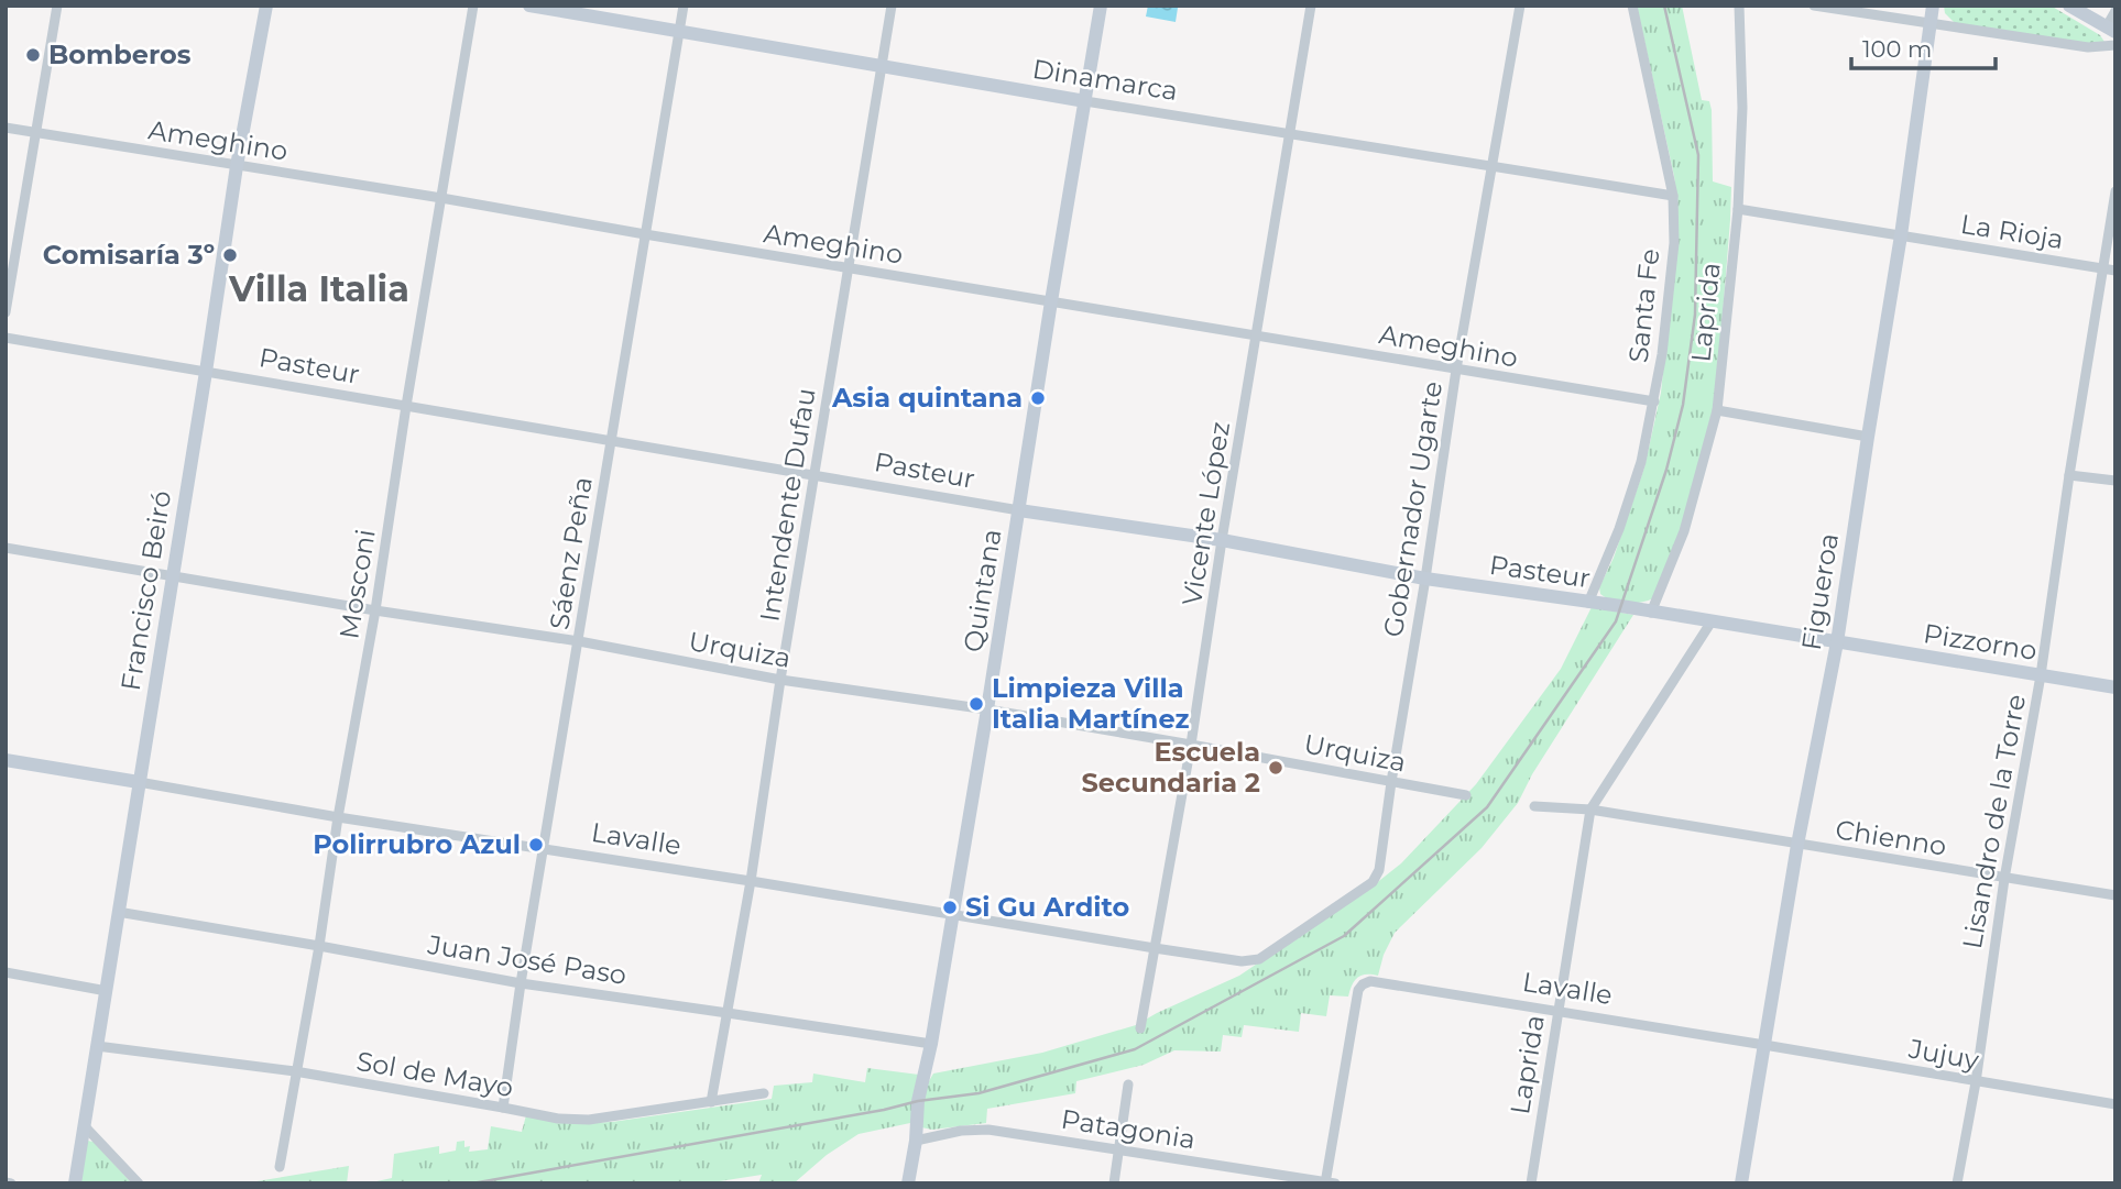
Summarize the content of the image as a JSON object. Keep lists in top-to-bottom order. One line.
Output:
{"streets":{"street":["Dinamarca","Ameghino","La Rioja","Santa Fe","Laprida","Pasteur","Intendente Dufau","Gobernador Ugarte","Vicente López","Sáenz Peña","Mosconi","Francisco Beiró","Quintana","Figueroa","Pizzorno","Urquiza","Lisandro de la Torre","Chienno","Lavalle","Juan José Paso","Jujuy","Sol de Mayo","Patagonia"]},"crossings":[["Dinamarca","Santa Fe"],["Dinamarca","Intendente Dufau"],["Dinamarca","Gobernador Ugarte"],["Dinamarca","Vicente López"],["Dinamarca","Sáenz Peña"],["Dinamarca","Quintana"],["Ameghino","Santa Fe"],["Ameghino","Intendente Dufau"],["Ameghino","Gobernador Ugarte"],["Ameghino","Vicente López"],["Ameghino","Sáenz Peña"],["Ameghino","Mosconi"],["Ameghino","Francisco Beiró"],["Ameghino","Quintana"],["La Rioja","Figueroa"],["La Rioja","Lisandro de la Torre"],["Santa Fe","Pasteur"],["Laprida","Pasteur"],["Laprida","Lavalle"],["Pasteur","Intendente Dufau"],["Pasteur","Gobernador Ugarte"],["Pasteur","Vicente López"],["Pasteur","Sáenz Peña"],["Pasteur","Mosconi"],["Pasteur","Francisco Beiró"],["Pasteur","Quintana"],["Pasteur","Figueroa"],["Pasteur","Pizzorno"],["Intendente Dufau","Urquiza"],["Intendente Dufau","Lavalle"],["Intendente Dufau","Juan José Paso"],["Intendente Dufau","Sol de Mayo"],["Gobernador Ugarte","Urquiza"],["Gobernador Ugarte","Lavalle"],["Vicente López","Urquiza"],["Vicente López","Lavalle"],["Sáenz Peña","Urquiza"],["Sáenz Peña","Lavalle"],["Sáenz Peña","Juan José Paso"],["Sáenz Peña","Sol de Mayo"],["Mosconi","Urquiza"],["Mosconi","Lavalle"],["Mosconi","Juan José Paso"],["Mosconi","Sol de Mayo"],["Francisco Beiró","Urquiza"],["Francisco Beiró","Lavalle"],["Francisco Beiró","Juan José Paso"],["Francisco Beiró","Sol de Mayo"],["Quintana","Urquiza"],["Quintana","Lavalle"],["Quintana","Juan José Paso"],["Quintana","Patagonia"],["Figueroa","Pizzorno"],["Figueroa","Chienno"],["Figueroa","Lavalle"],["Figueroa","Jujuy"],["Pizzorno","Lisandro de la Torre"],["Lisandro de la Torre","Chienno"],["Lisandro de la Torre","Jujuy"],["Lavalle","Jujuy"],["Lavalle","Patagonia"]],"districts":["Villa Italia"],"places":["Bomberos","Comisaría 3º","Asia quintana","Limpieza Villa Italia Martínez","Escuela Secundaria 2","Polirrubro Azul","Si Gu Ardito"],"scale_bar":"100 m"}
